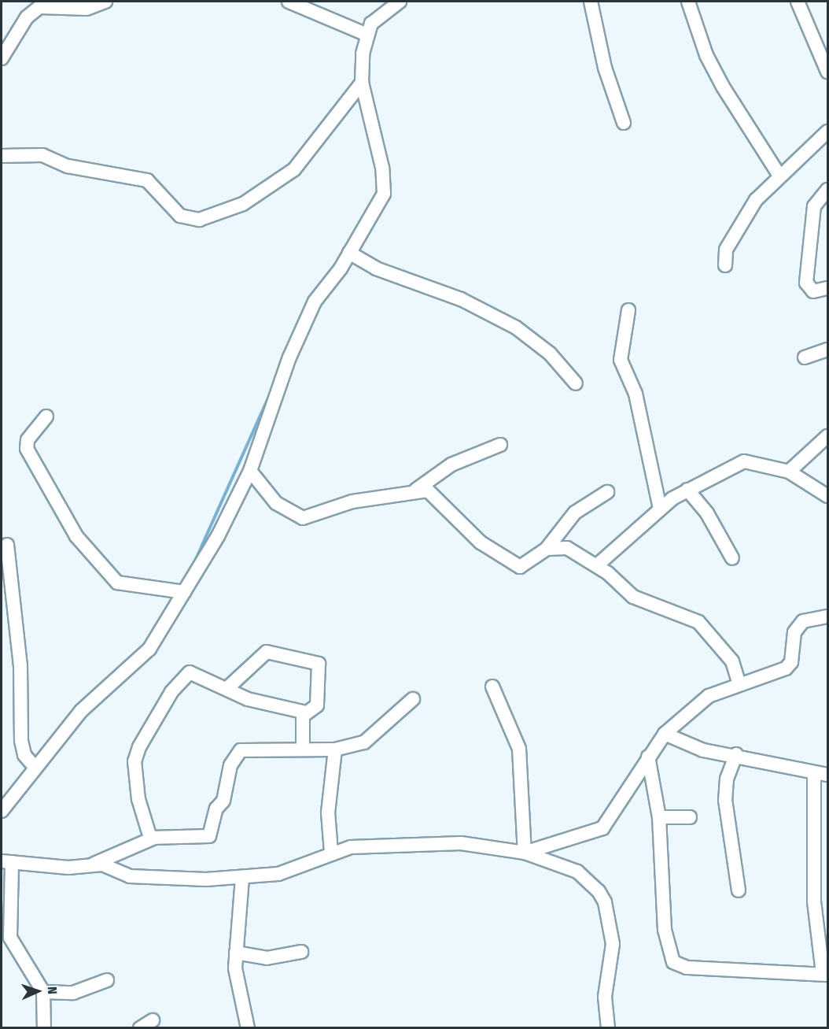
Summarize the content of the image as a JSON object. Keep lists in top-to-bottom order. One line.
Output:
{"north":"right"}
